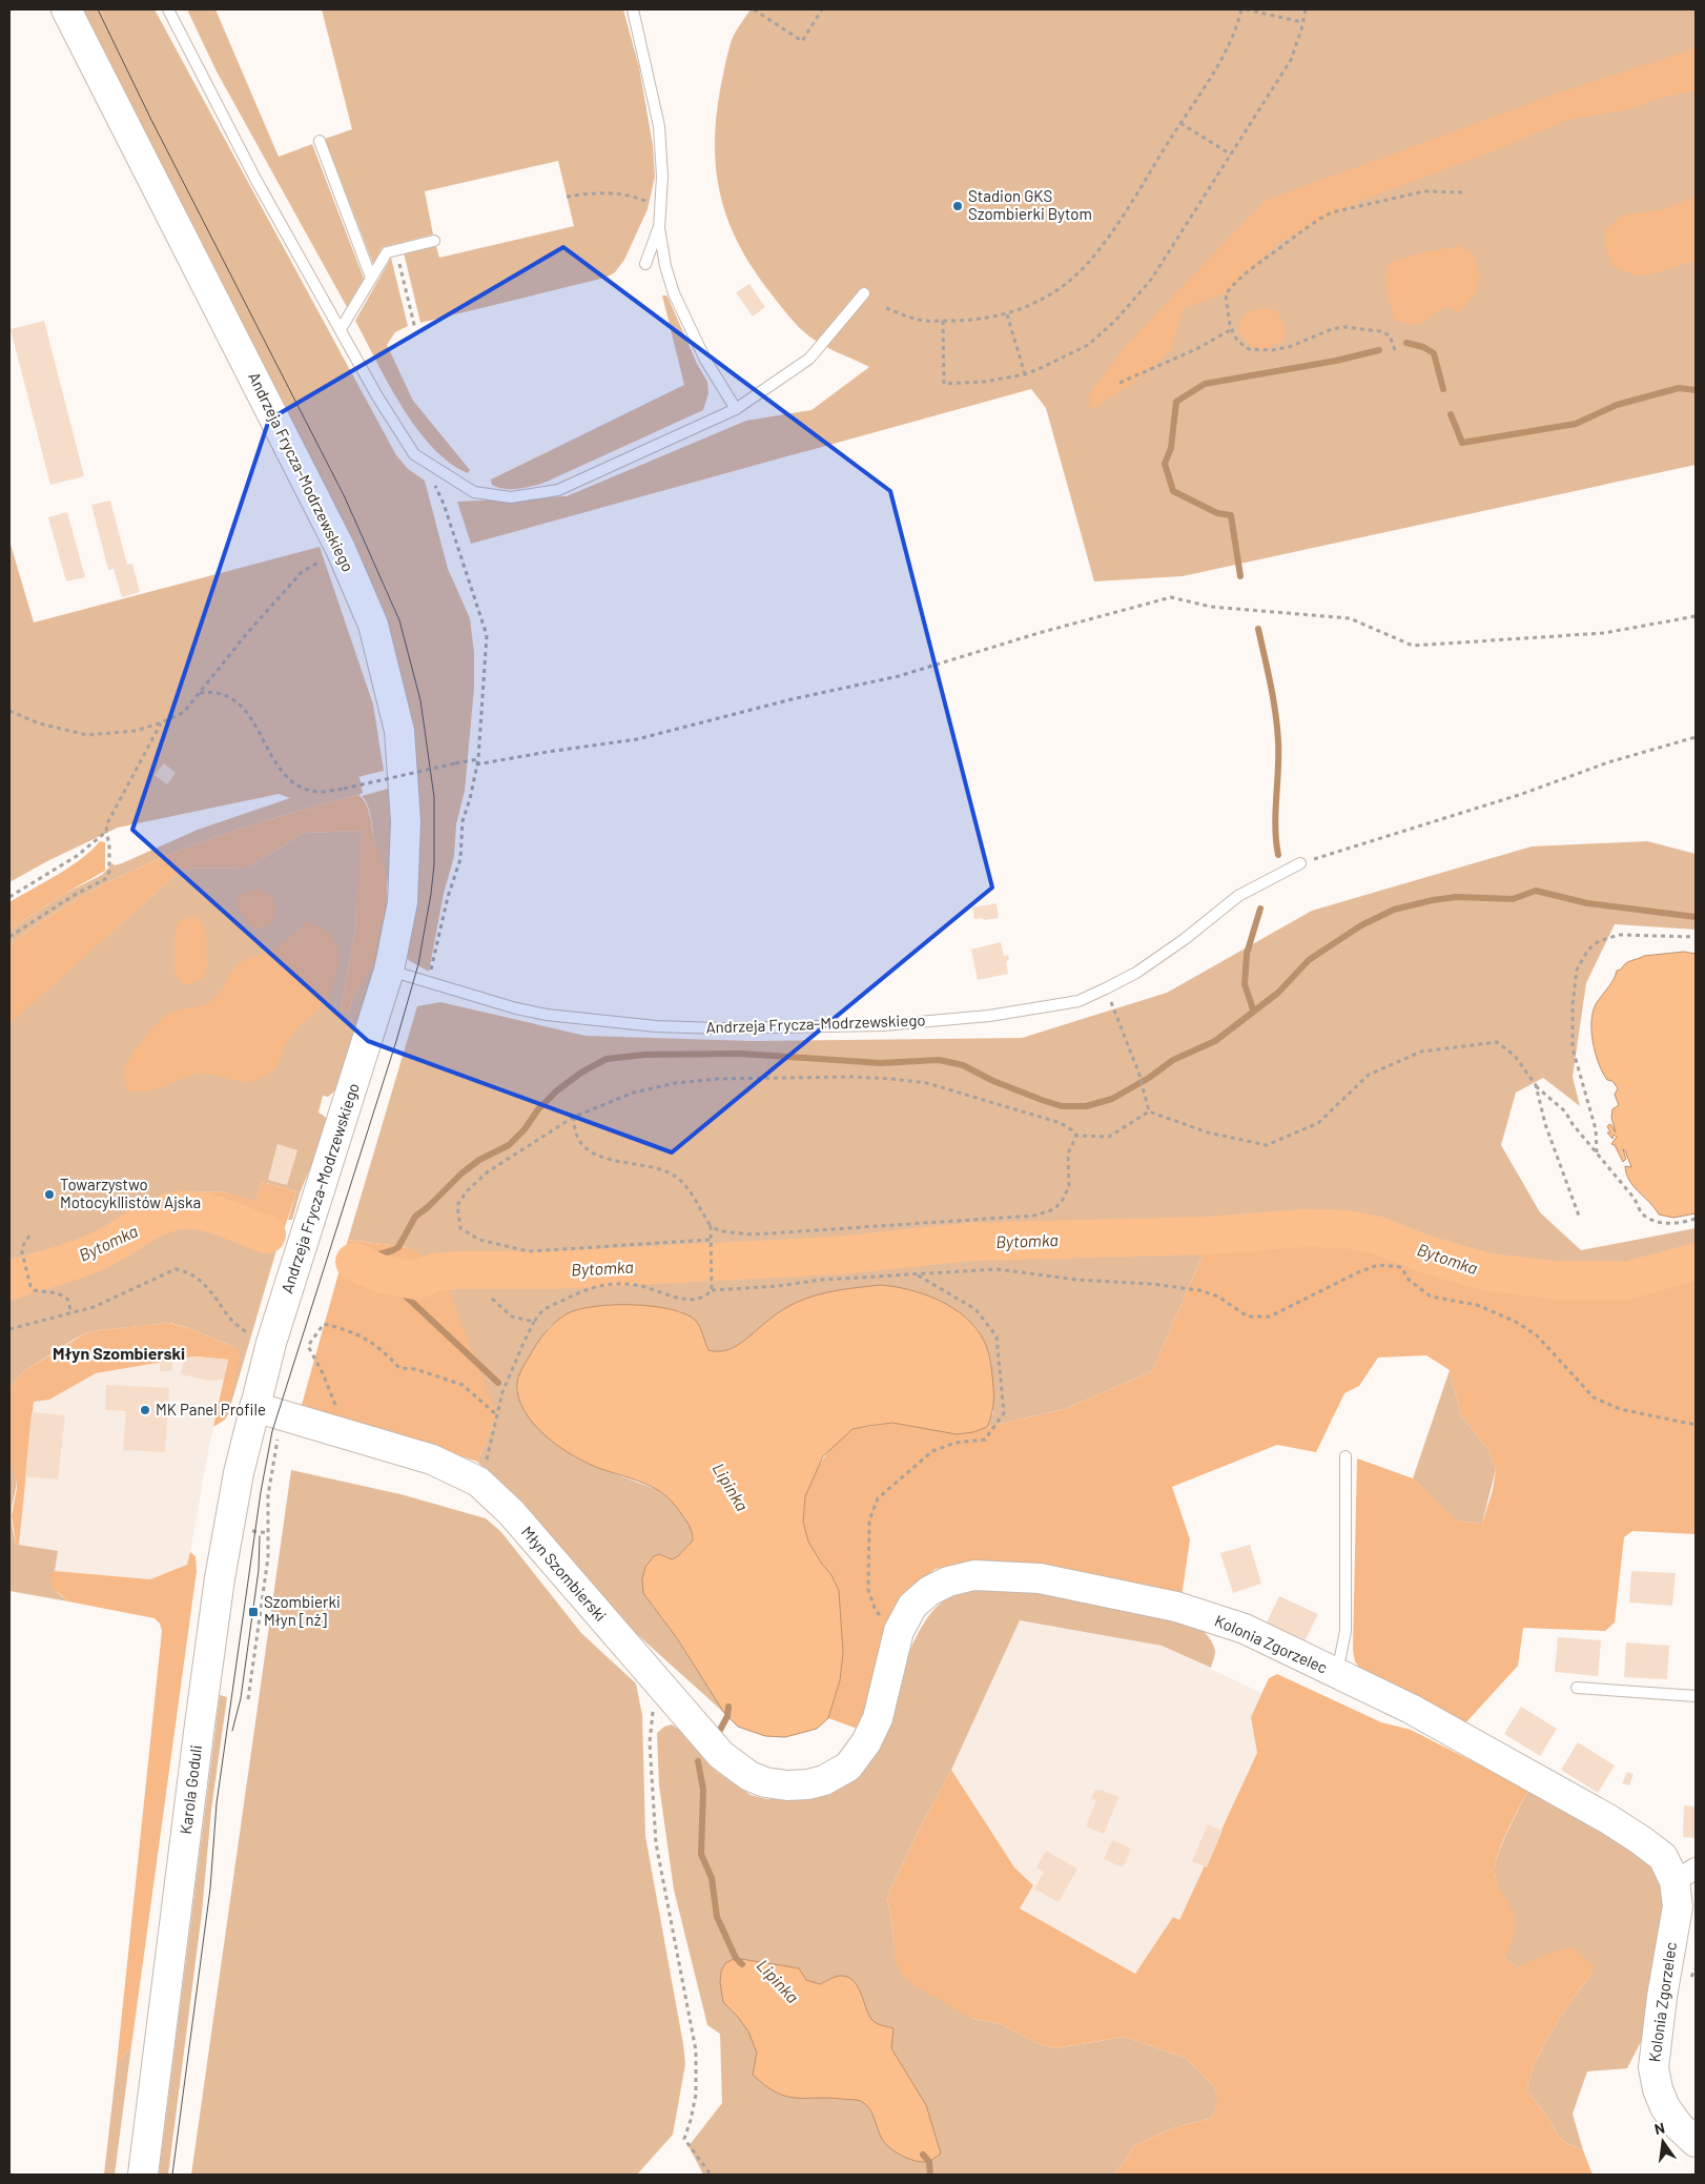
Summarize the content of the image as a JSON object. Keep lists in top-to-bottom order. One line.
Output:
{"streets":{"main road":["Andrzeja Frycza-Modrzewskiego","Młyn Szombierski","Kolonia Zgorzelec","Karola Goduli"]},"crossings":[["Andrzeja Frycza-Modrzewskiego","Młyn Szombierski"],["Andrzeja Frycza-Modrzewskiego","Karola Goduli"],["Młyn Szombierski","Kolonia Zgorzelec"],["Młyn Szombierski","Karola Goduli"]],"districts":["Młyn Szombierski"],"water":["Bytomka","Lipinka"],"places":{"other":["Stadion GKS Szombierki Bytom","Towarzystwo Motocykllistów Ajska","MK Panel Profile"],"transit":["Szombierki Młyn [nż]"]},"north":"top"}
